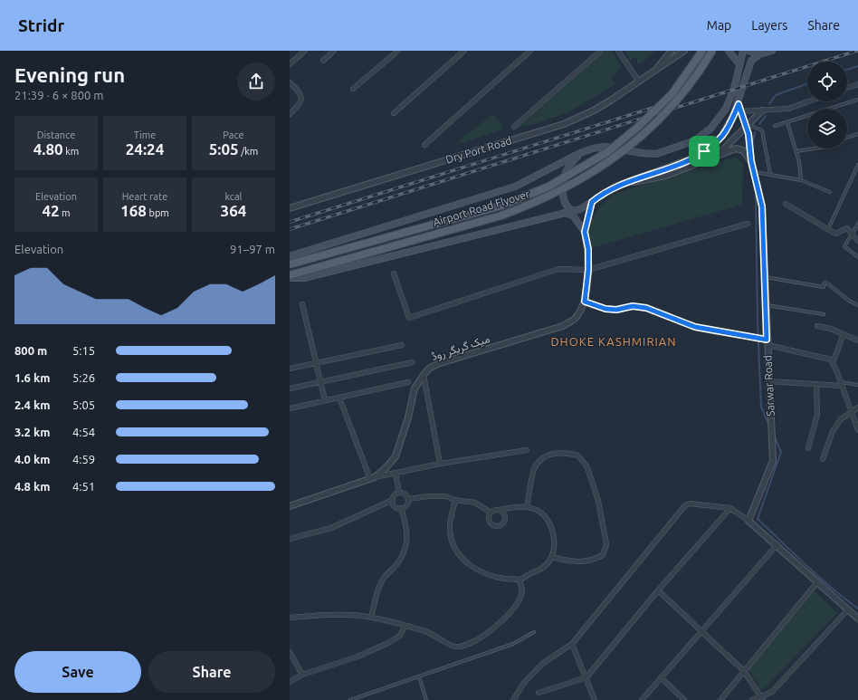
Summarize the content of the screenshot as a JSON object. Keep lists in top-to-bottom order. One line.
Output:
{"streets":{"main road":["Airport Road Flyover","میک گریگر روڈ"],"street":["Dry Port Road","Sarwar Road"]},"districts":["DHOKE KASHMIRIAN"],"page":{"header":"Stridr","nav":["Map","Layers","Share"],"heading":["Evening run","21:39 · 6 × 800 m"],"stats":[["Distance","4.80 km"],["Time","24:24"],["Pace","5:05 /km"],["Elevation","42 m"],["Heart rate","168 bpm"],["kcal","364"]],"chart":["Elevation","91–97 m"],"list":[{"name":"800 m","note":"5:15"},{"name":"1.6 km","note":"5:26"},{"name":"2.4 km","note":"5:05"},{"name":"3.2 km","note":"4:54"},{"name":"4.0 km","note":"4:59"},{"name":"4.8 km","note":"4:51"}],"buttons":["Save","Share"]}}
